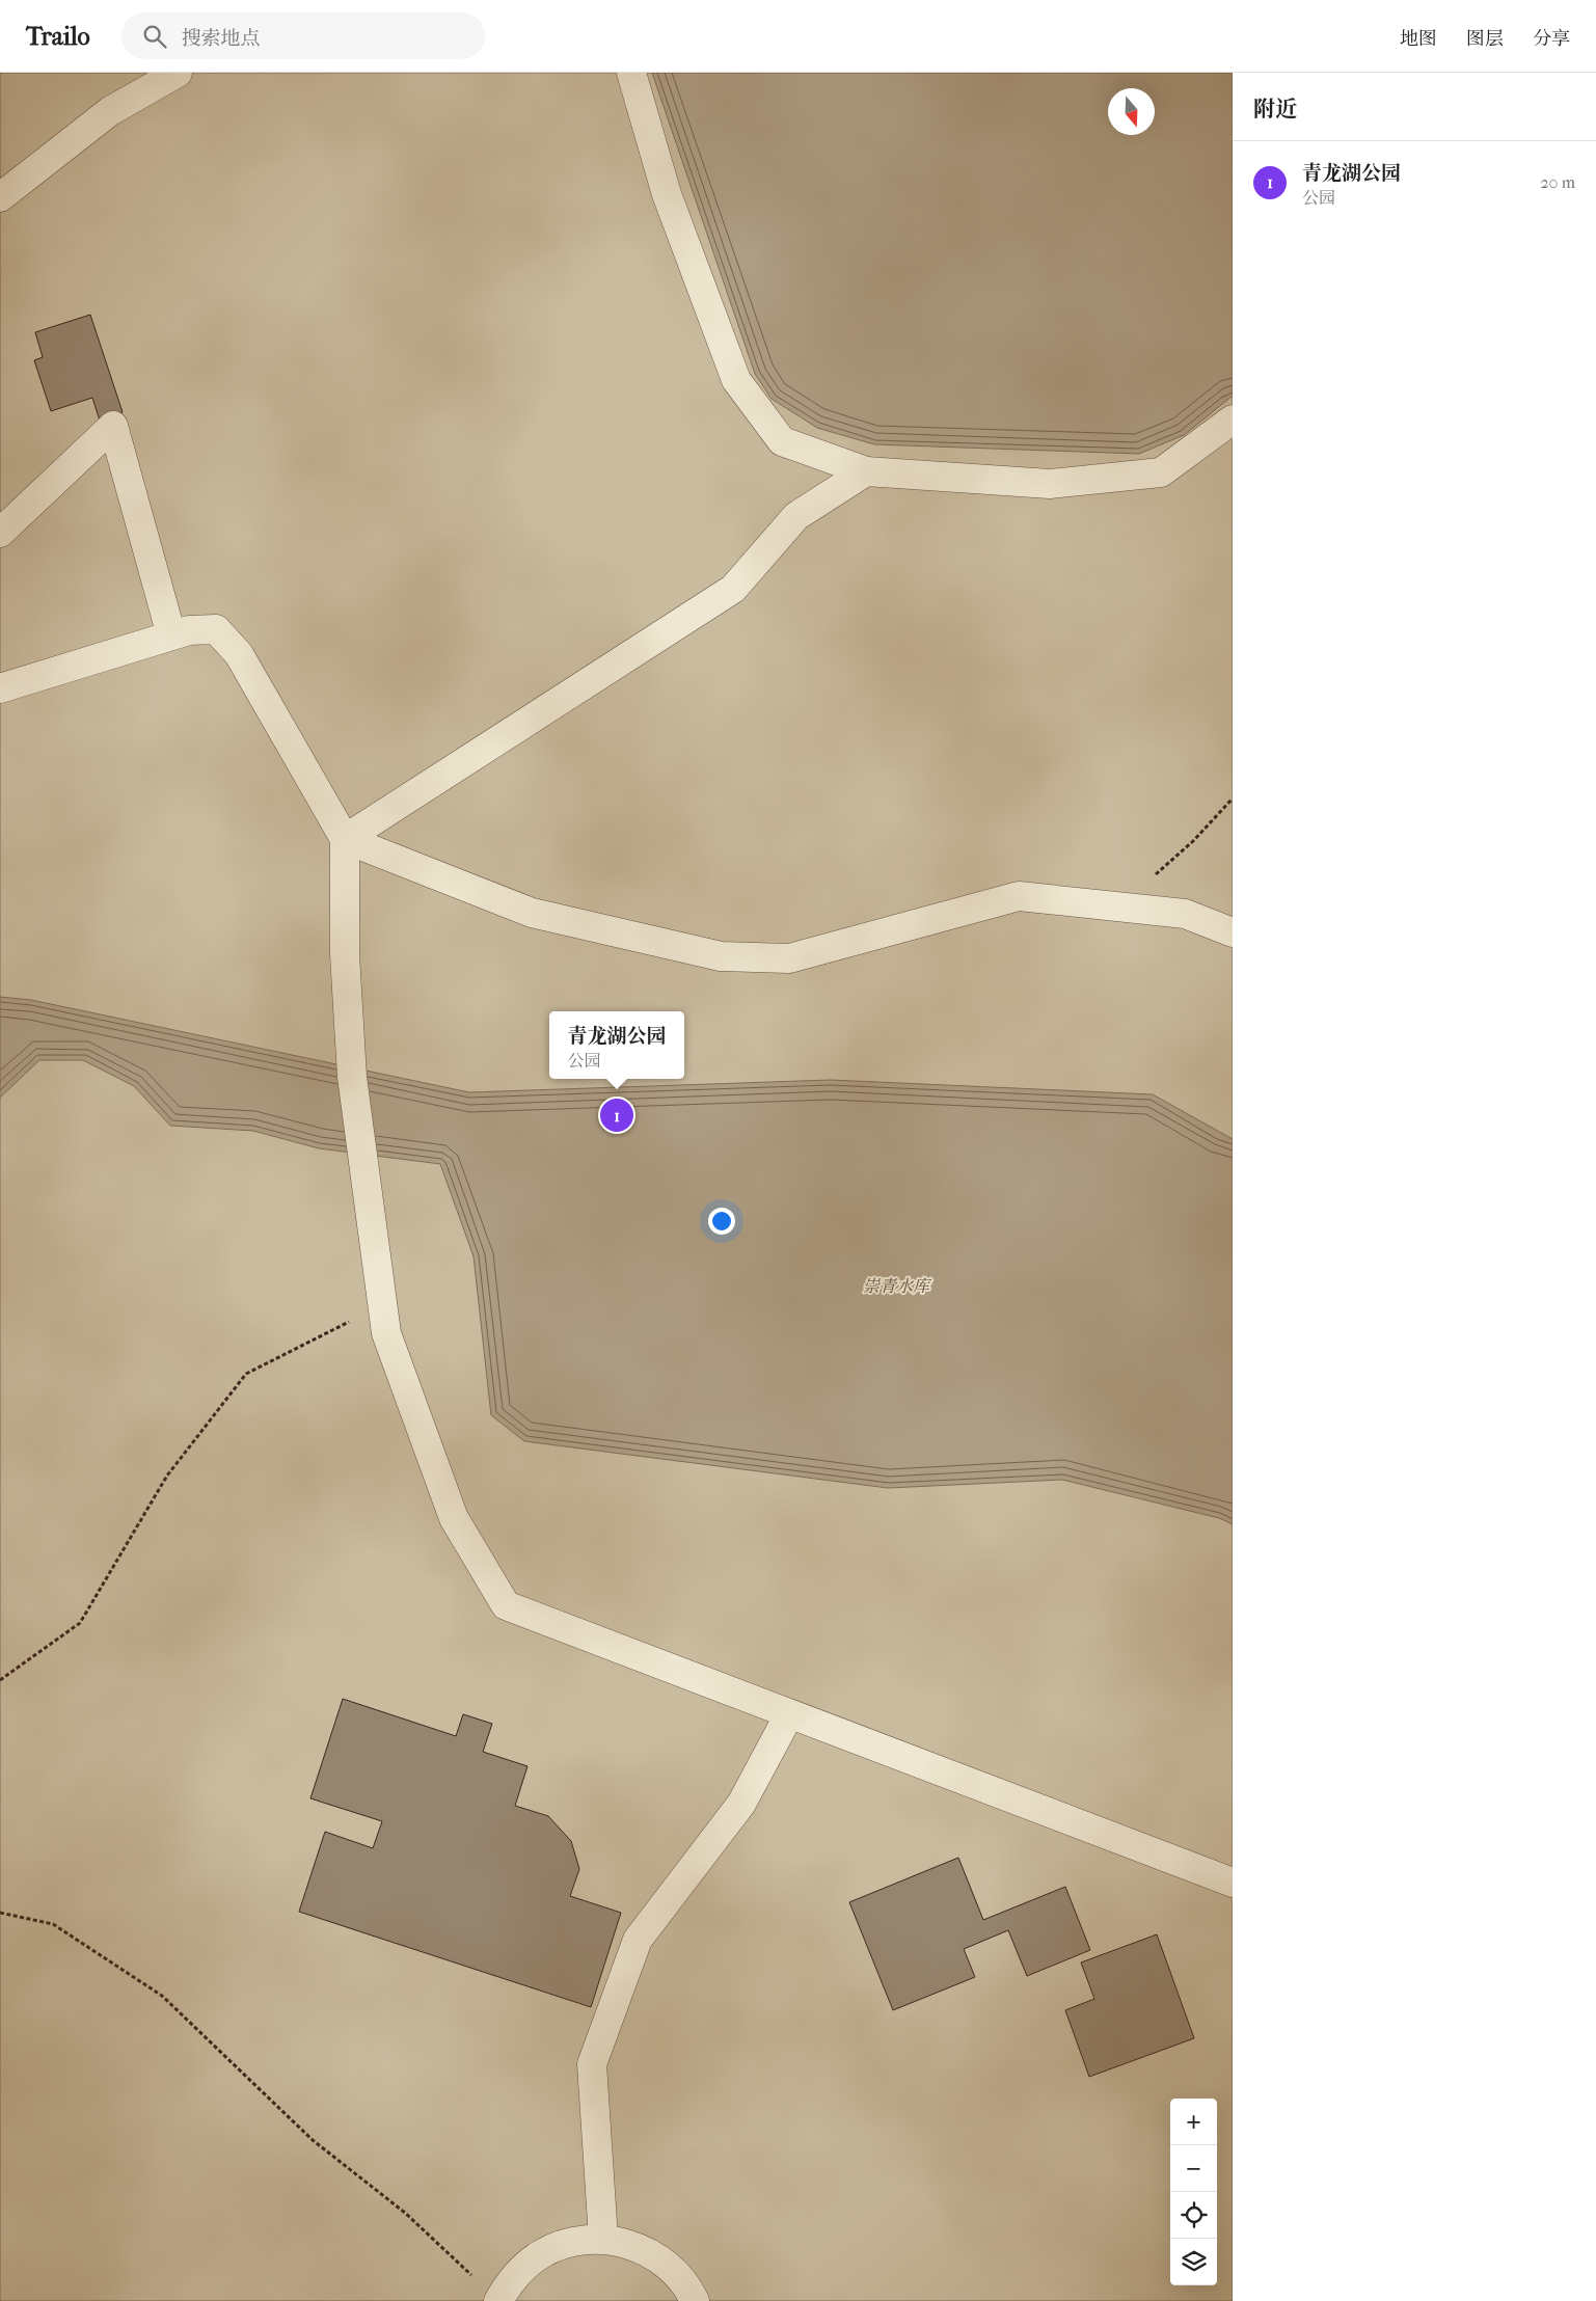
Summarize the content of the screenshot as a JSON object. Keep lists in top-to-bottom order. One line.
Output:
{"water":["崇青水库"],"north":"bottom","page":{"header":"Trailo","search":"搜索地点","nav":["地图","图层","分享"],"heading":"附近","list":[{"mark":"1","name":"青龙湖公园","note":"公园","value":"20 m"}],"popup":["青龙湖公园","公园"],"pins":"1","map_buttons":["+","−"]}}
